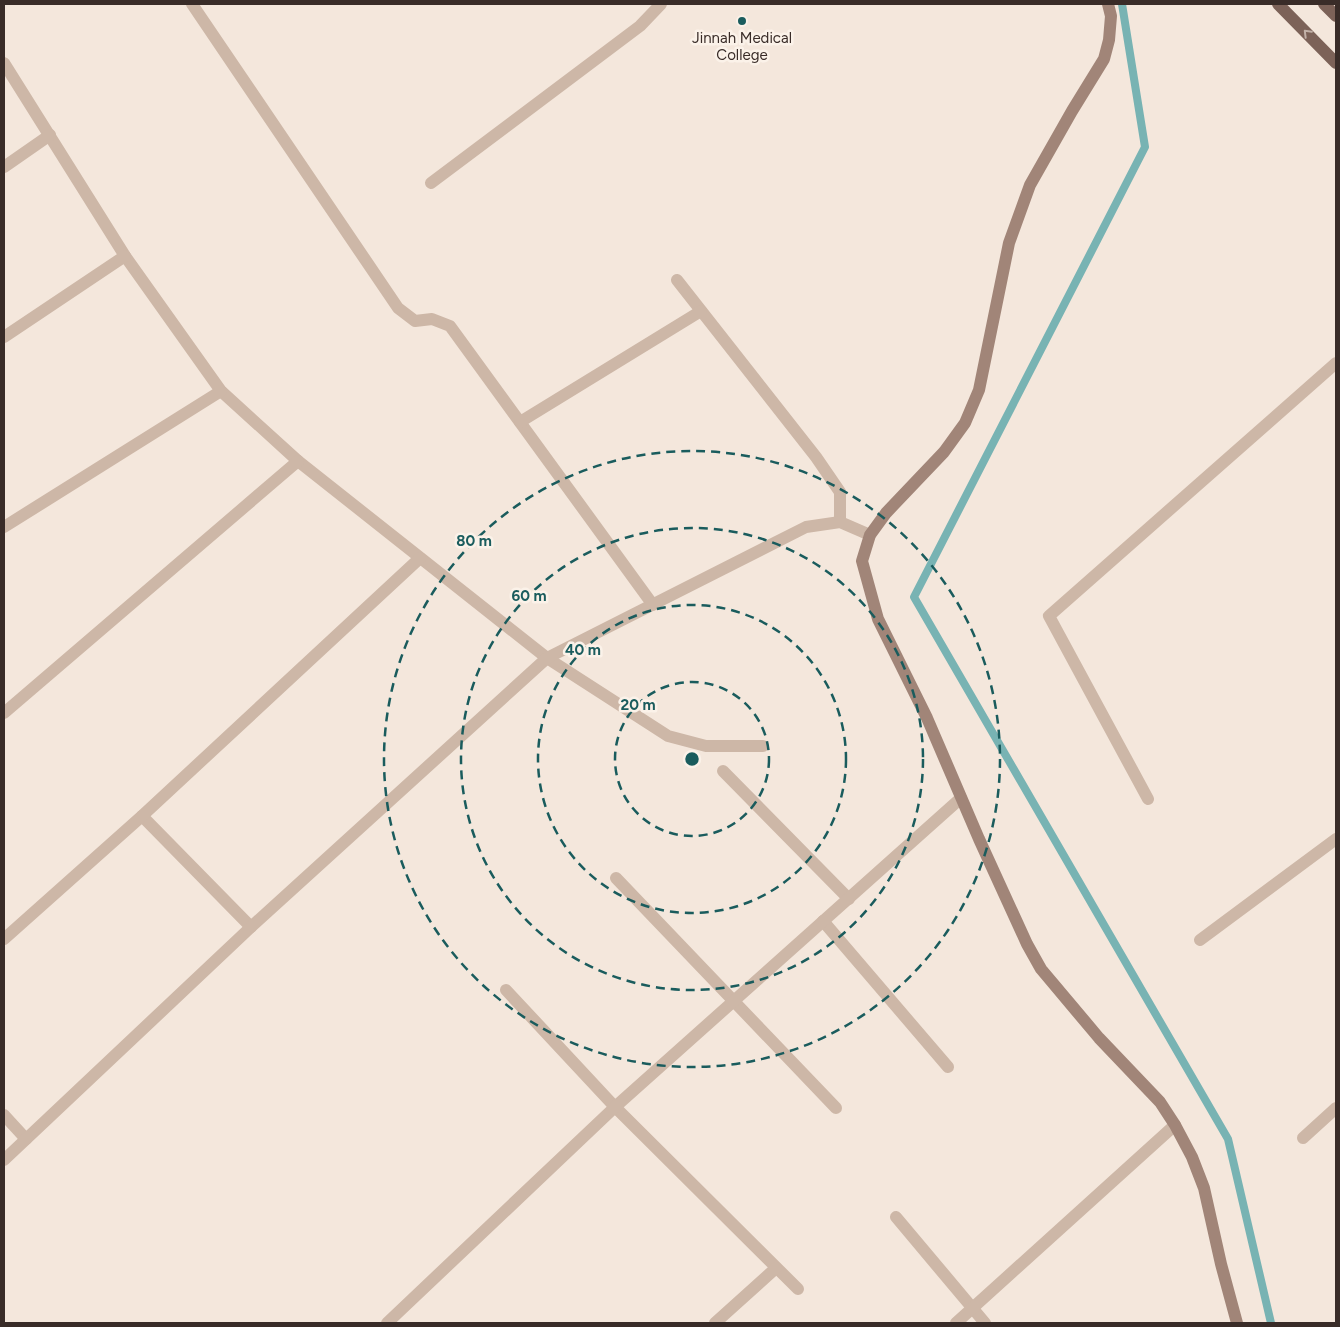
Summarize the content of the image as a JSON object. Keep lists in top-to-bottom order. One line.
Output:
{"places":["Jinnah Medical College"],"rings":["80 m","60 m","40 m","20 m"]}
